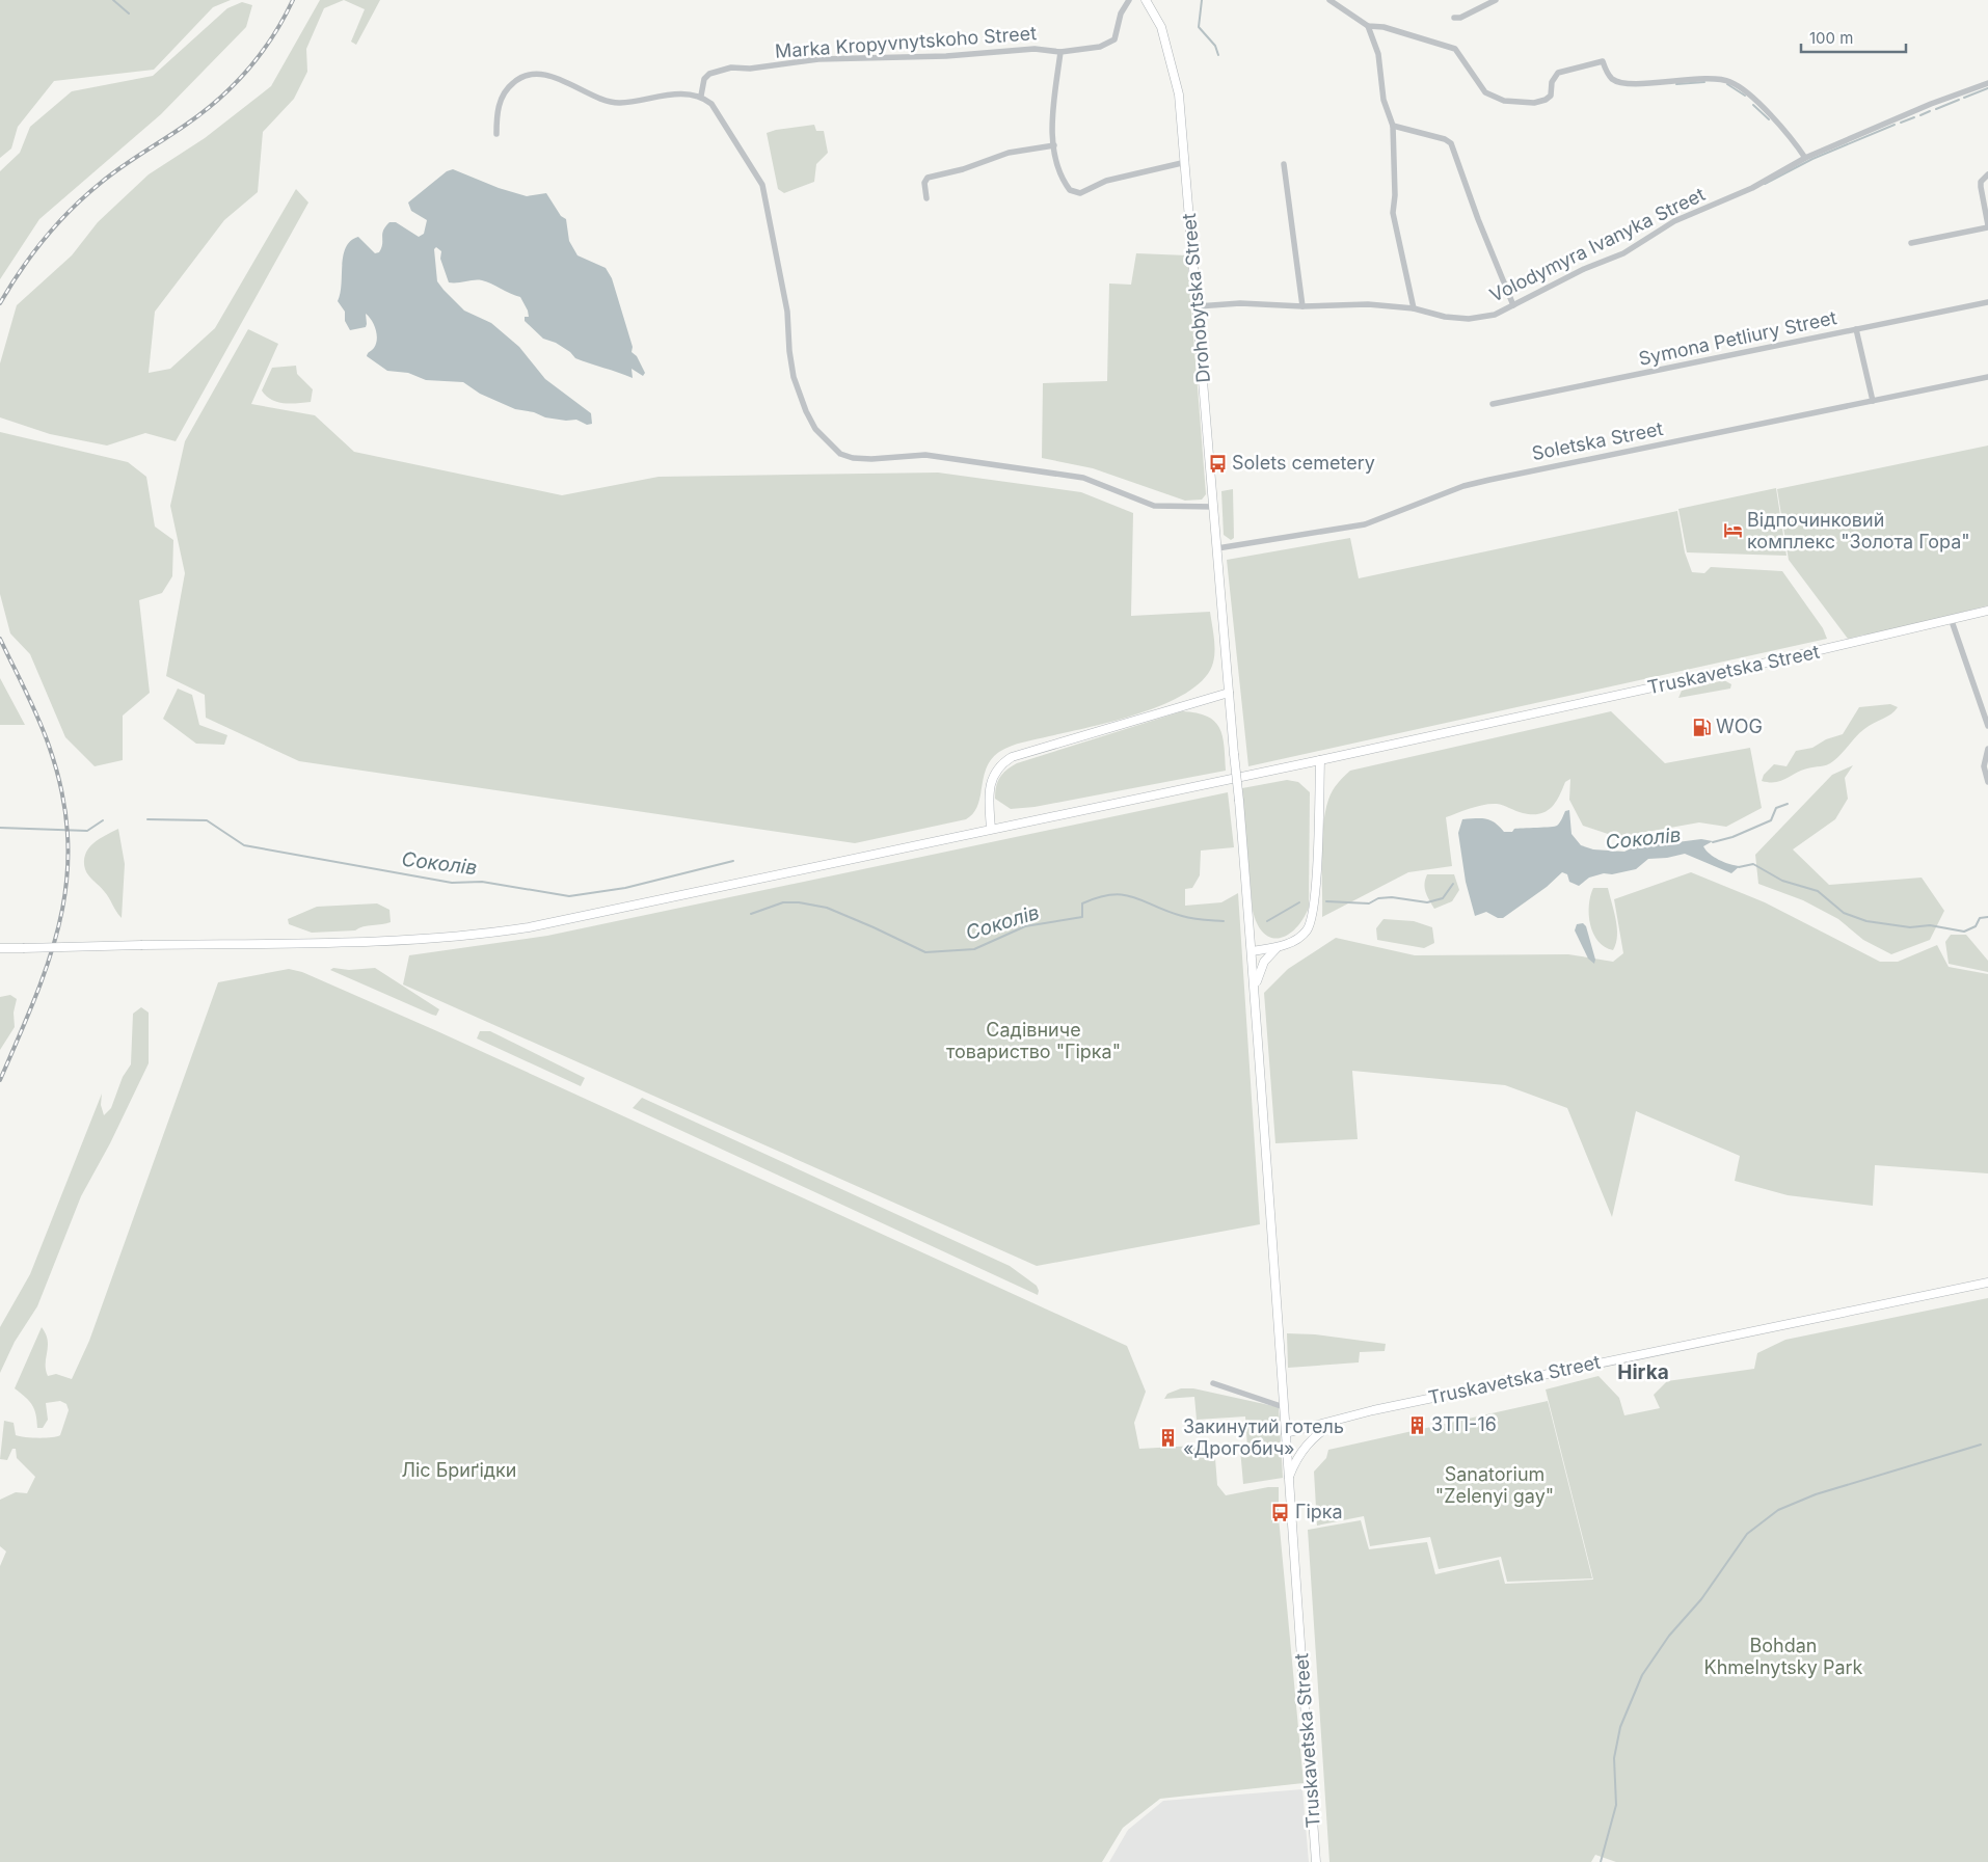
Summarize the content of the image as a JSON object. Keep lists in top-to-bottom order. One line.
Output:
{"streets":{"main road":["Drohobytska Street","Truskavetska Street"],"street":["Marka Kropyvnytskoho Street","Volodymyra Ivanyka Street","Symona Petliury Street","Soletska Street"]},"crossings":[["Volodymyra Ivanyka Street","Drohobytska Street"],["Drohobytska Street","Soletska Street"],["Drohobytska Street","Truskavetska Street"]],"districts":["Hirka"],"water":["Соколів"],"parks":["Садівниче товариство \"Гірка\"","Ліс Бриґідки","Sanatorium \"Zelenyi gay\"","Bohdan Khmelnytsky Park"],"places":{"bus stop":["Solets cemetery","Гірка"],"hotel":["Відпочинковий комплекс \"Золота Гора\""],"fuel station":["WOG"],"building":["ЗТП-16","Закинутий готель «Дрогобич»"]},"scale_bar":"100 m"}
